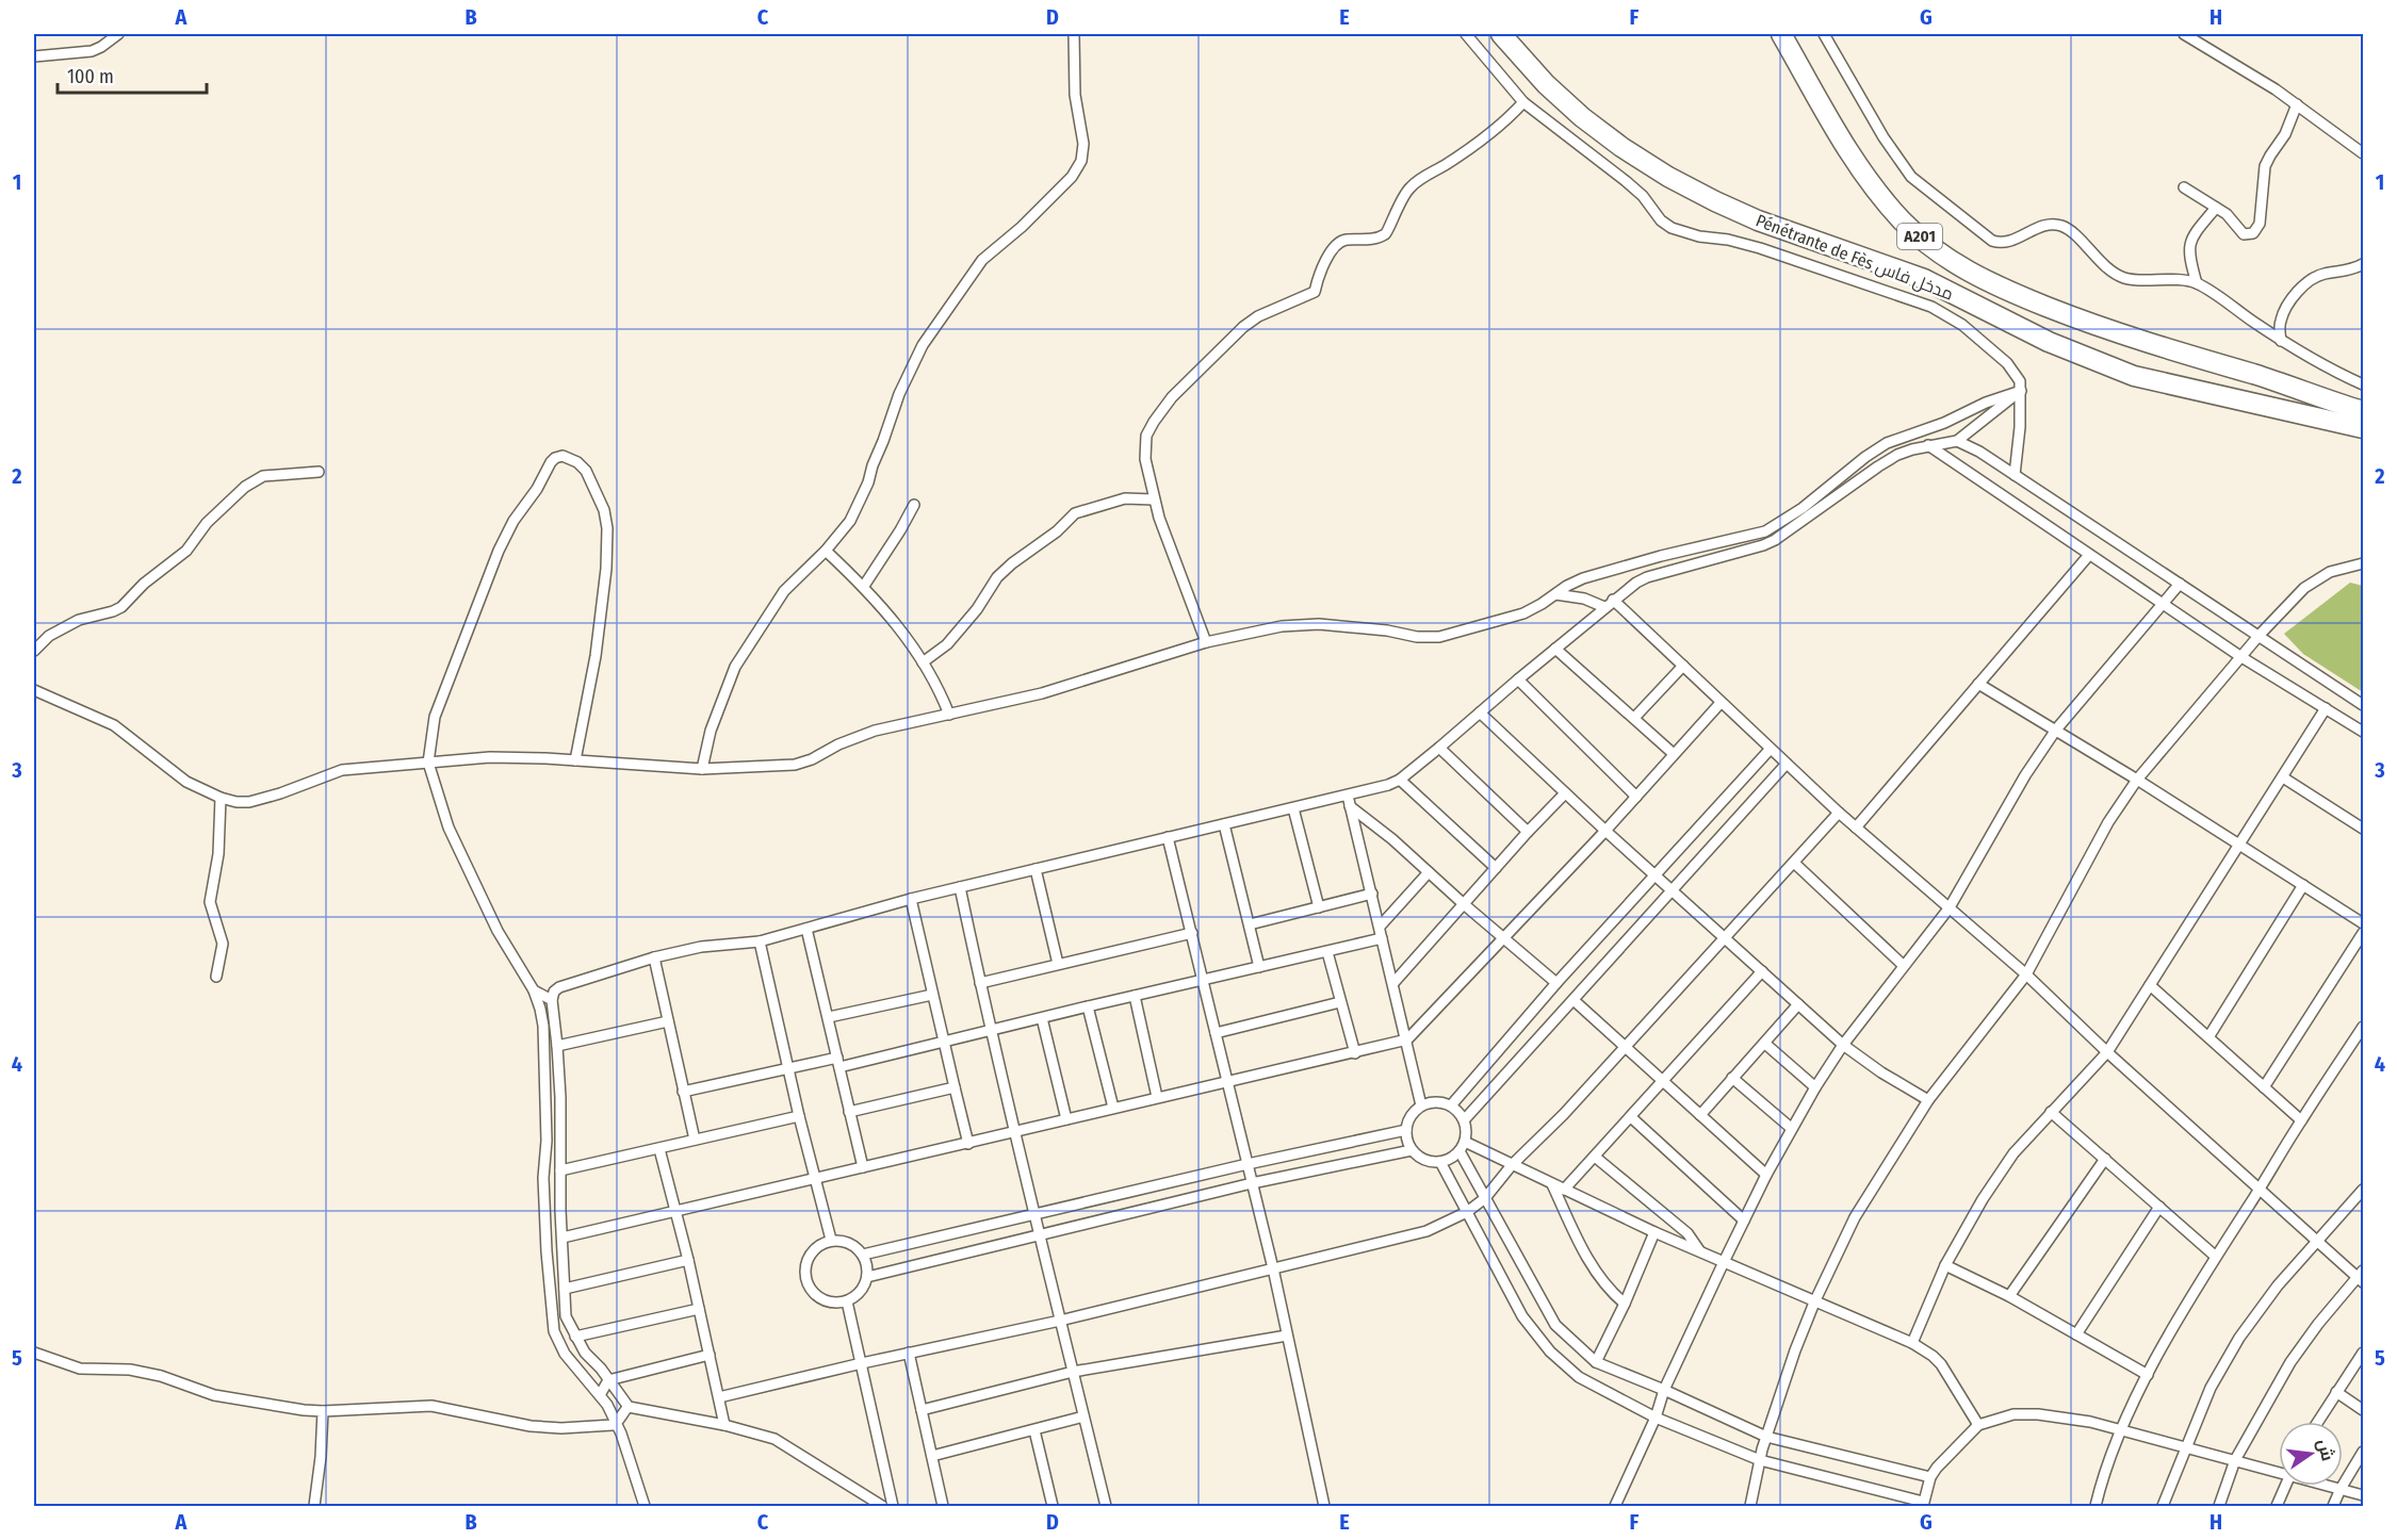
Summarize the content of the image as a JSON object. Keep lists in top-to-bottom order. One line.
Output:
{"streets":{"highway":["A201","Pénétrante de Fès مدخل فاس"]},"scale_bar":"100 m","north":"right","grid":{"columns":["A","B","C","D","E","F","G","H"],"rows":["1","2","3","4","5"]}}
